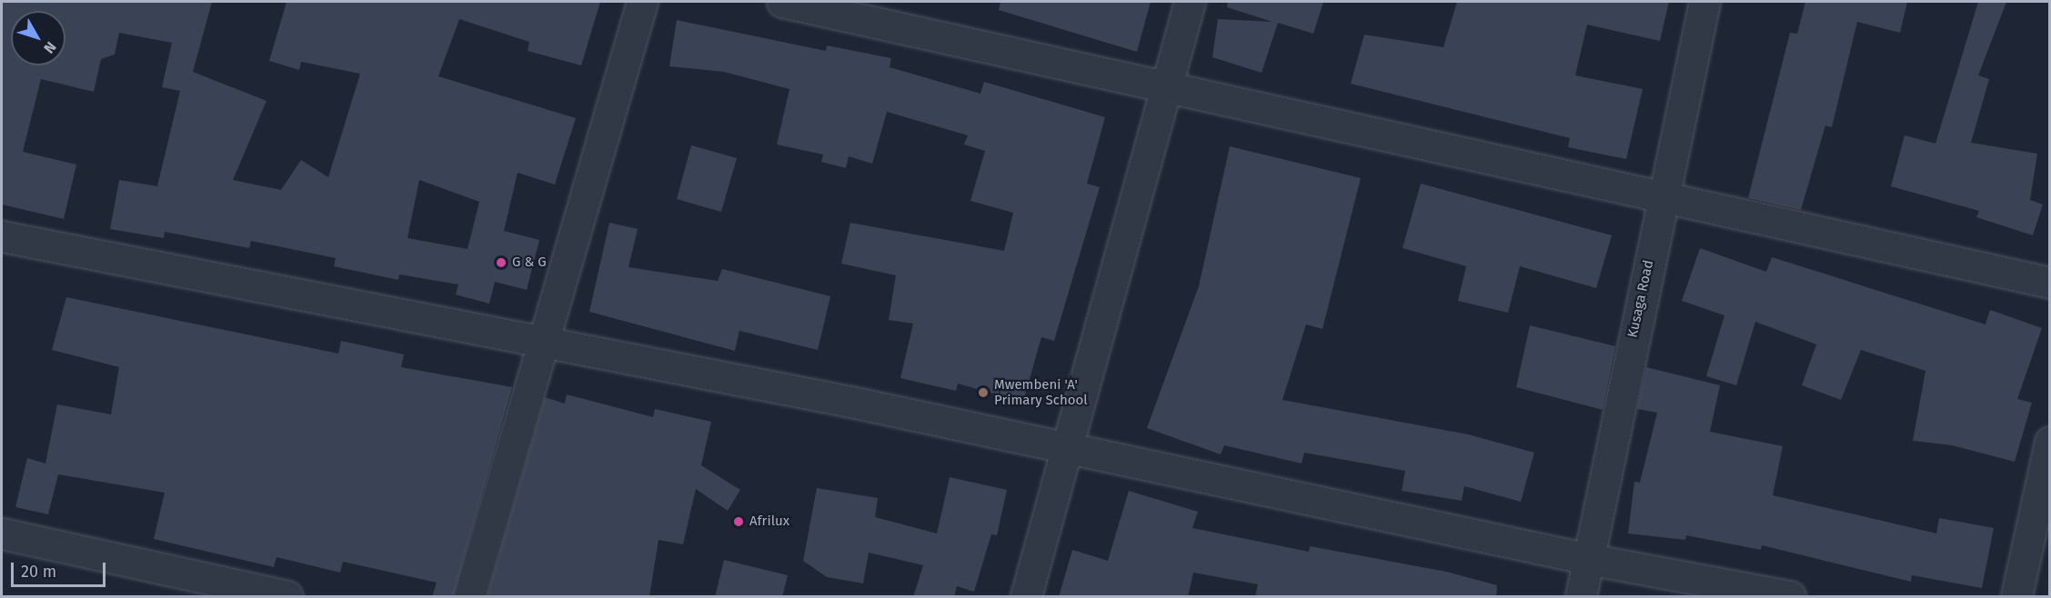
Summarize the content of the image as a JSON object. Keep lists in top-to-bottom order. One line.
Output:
{"streets":{"street":["Kusaga Road"]},"places":["G & G","Mwembeni 'A' Primary School","Afrilux"],"scale_bar":"20 m","north":"bottom right"}
